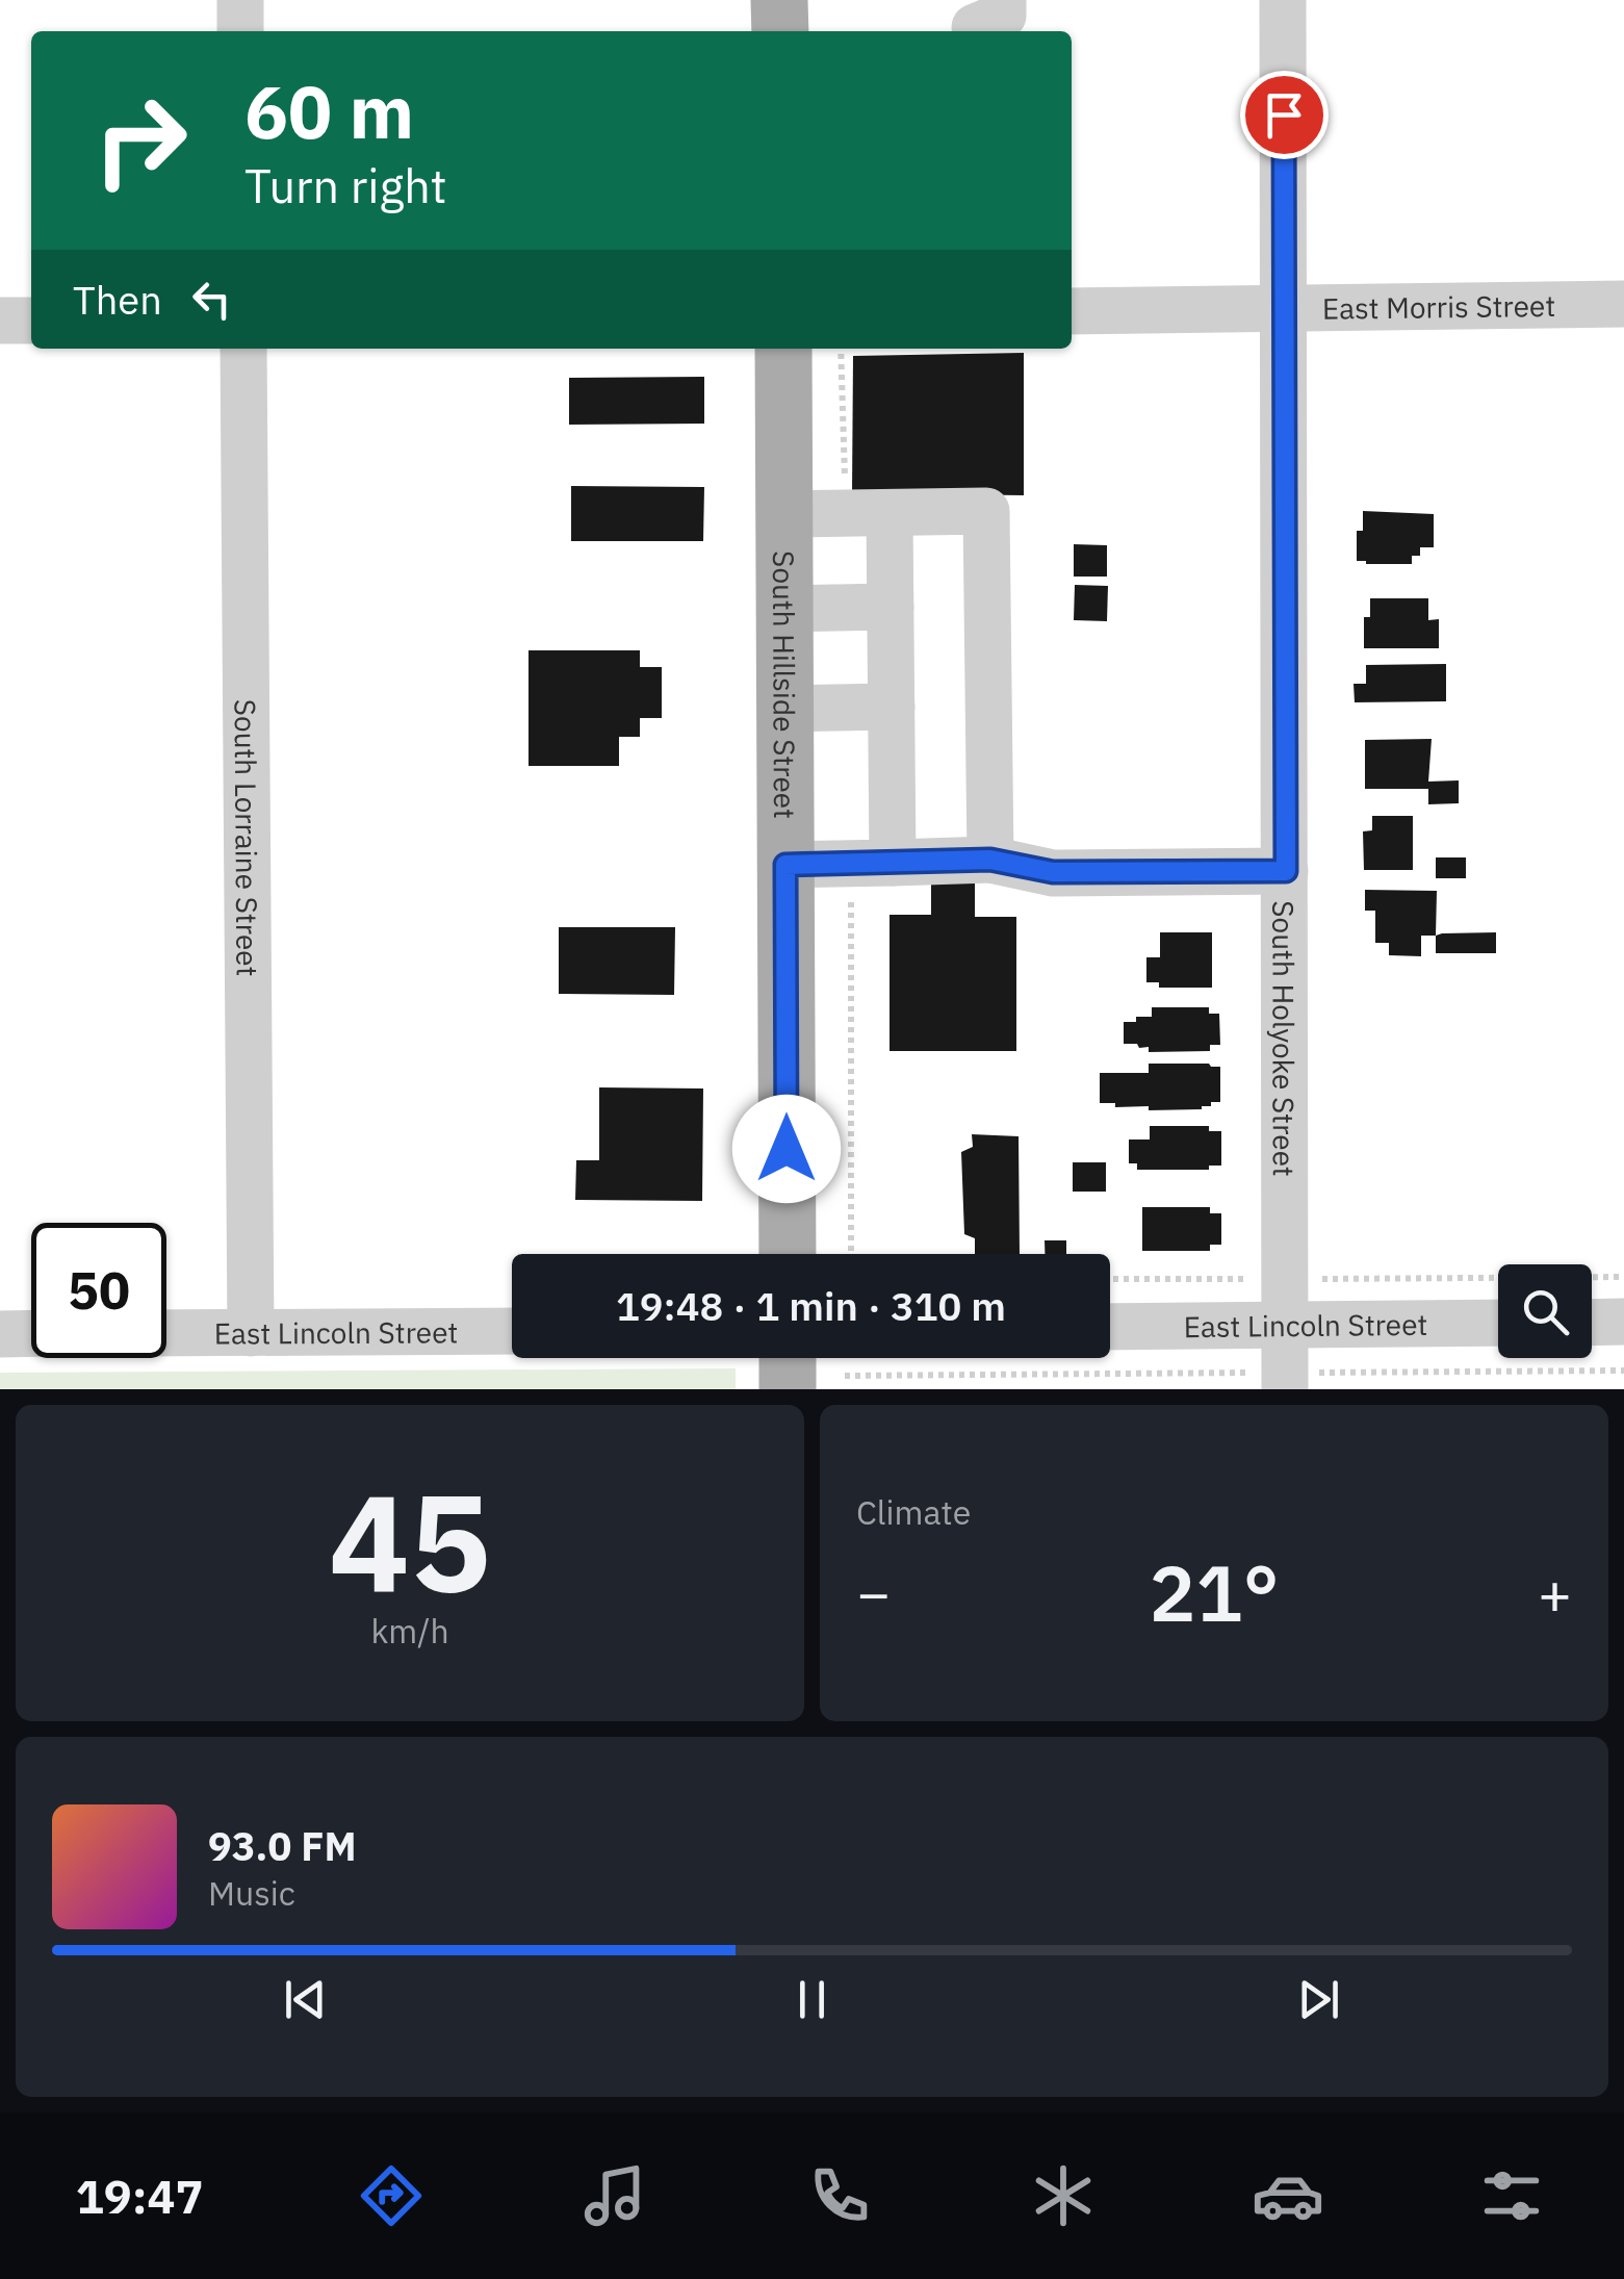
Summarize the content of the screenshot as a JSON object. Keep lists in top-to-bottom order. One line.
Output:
{"streets":{"main road":["South Hillside Street"],"street":["East Morris Street","South Lorraine Street","South Holyoke Street","East Lincoln Street"]},"crossings":[["East Morris Street","South Holyoke Street"],["South Lorraine Street","East Lincoln Street"],["South Holyoke Street","East Lincoln Street"]],"page":{"turn":["60 m","Turn right"],"then":"Then","limit":"50","trip":"19:48 · 1 min · 310 m","tile":[["45","km/h"],"Climate"],"heat":["−","21°","+"],"song":["93.0 FM","Music"],"tabs":"19:47"}}
